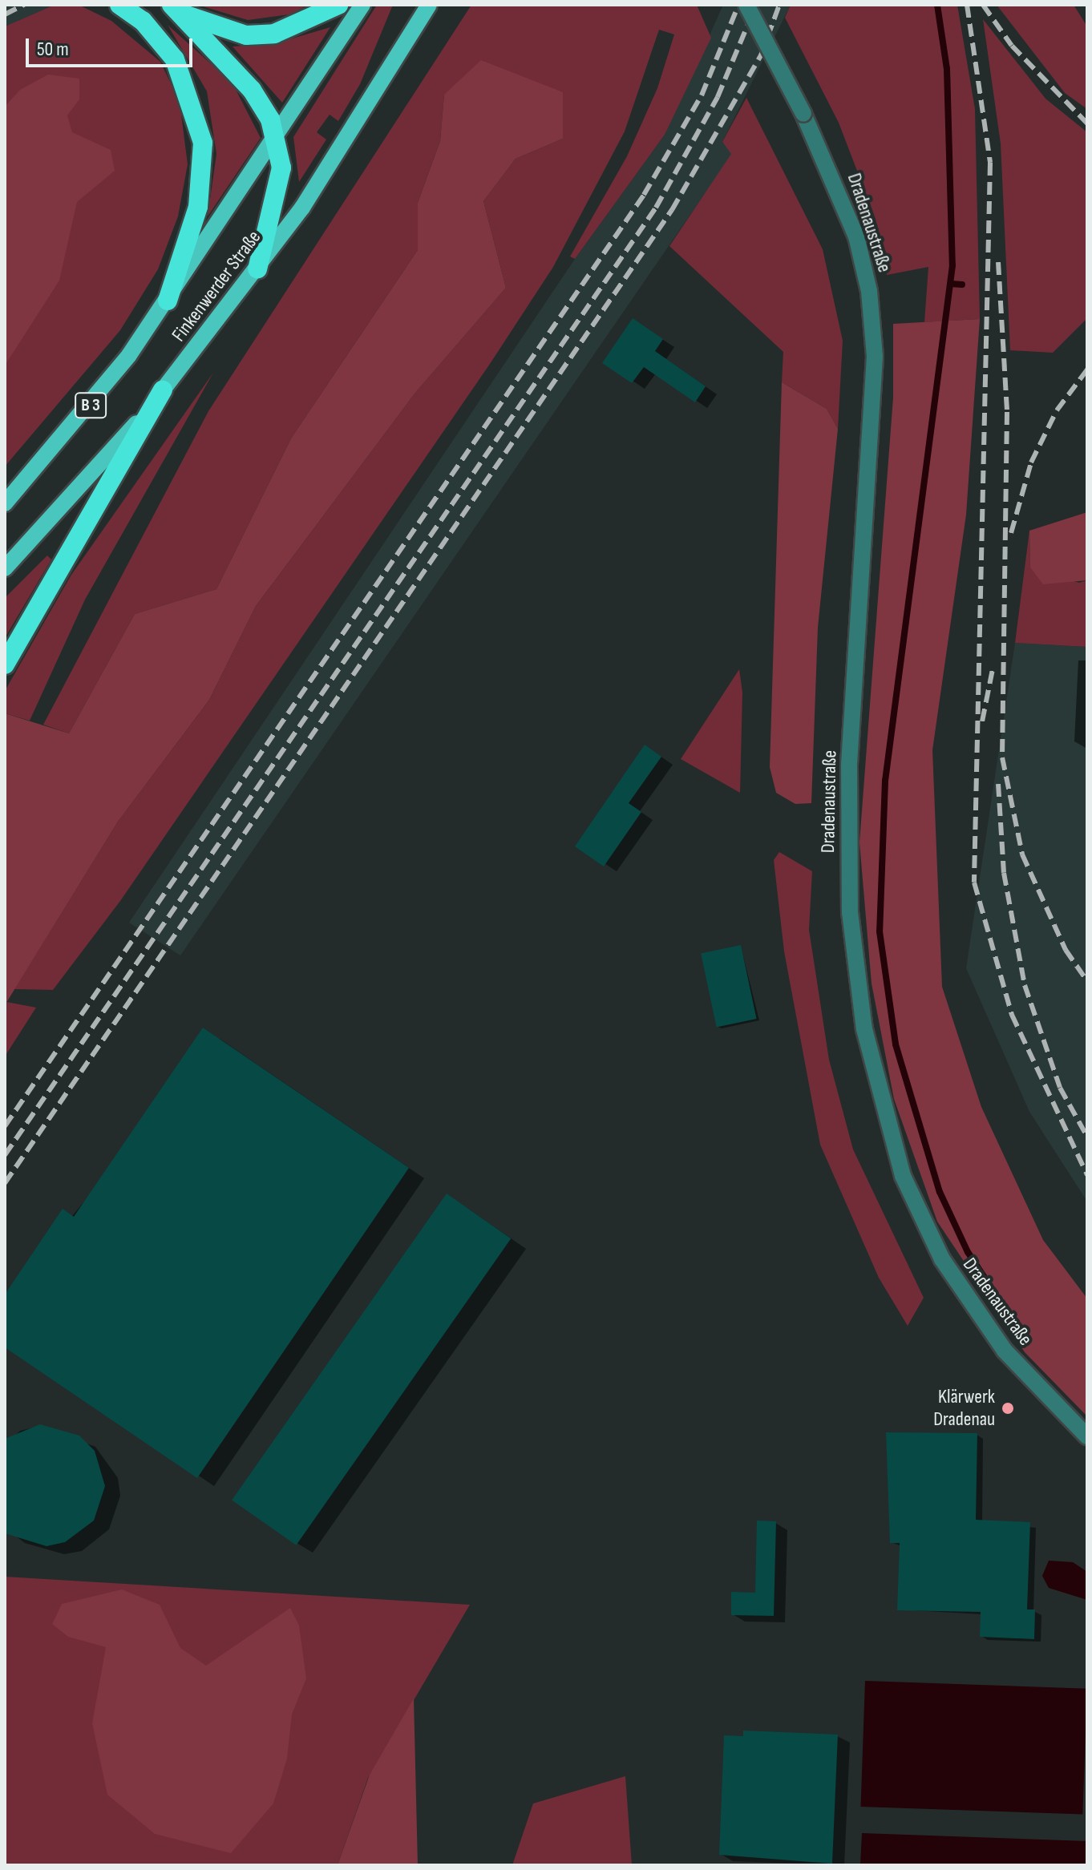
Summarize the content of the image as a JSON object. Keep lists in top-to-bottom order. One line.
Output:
{"streets":{"main road":["Finkenwerder Straße","B 3"],"street":["Dradenaustraße"]},"places":["Klärwerk Dradenau"],"scale_bar":"50 m"}
